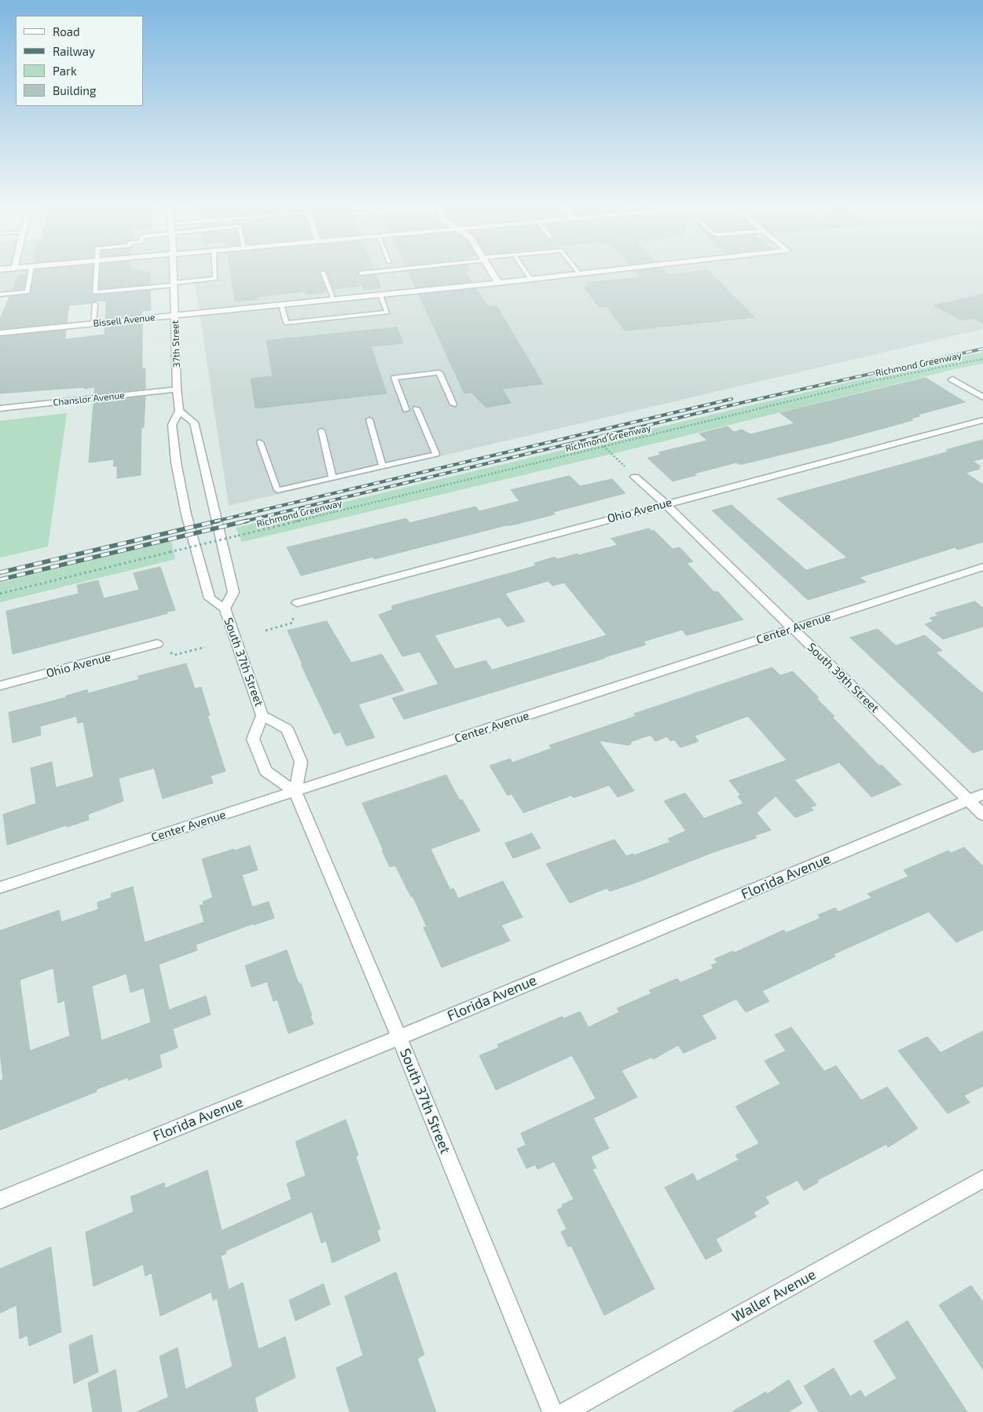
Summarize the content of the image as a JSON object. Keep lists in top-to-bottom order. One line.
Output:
{"streets":{"street":["Bissell Avenue","37th Street","Chanslor Avenue","Ohio Avenue","Center Avenue","South 37th Street","South 39th Street","Florida Avenue","Waller Avenue"],"path":["Richmond Greenway"]},"crossings":[["Bissell Avenue","37th Street"],["37th Street","Chanslor Avenue"],["37th Street","South 37th Street"],["Ohio Avenue","South 39th Street"],["Center Avenue","South 37th Street"],["Center Avenue","South 39th Street"],["South 37th Street","Florida Avenue"],["South 39th Street","Florida Avenue"]],"legend":["Road","Railway","Park","Building"]}
